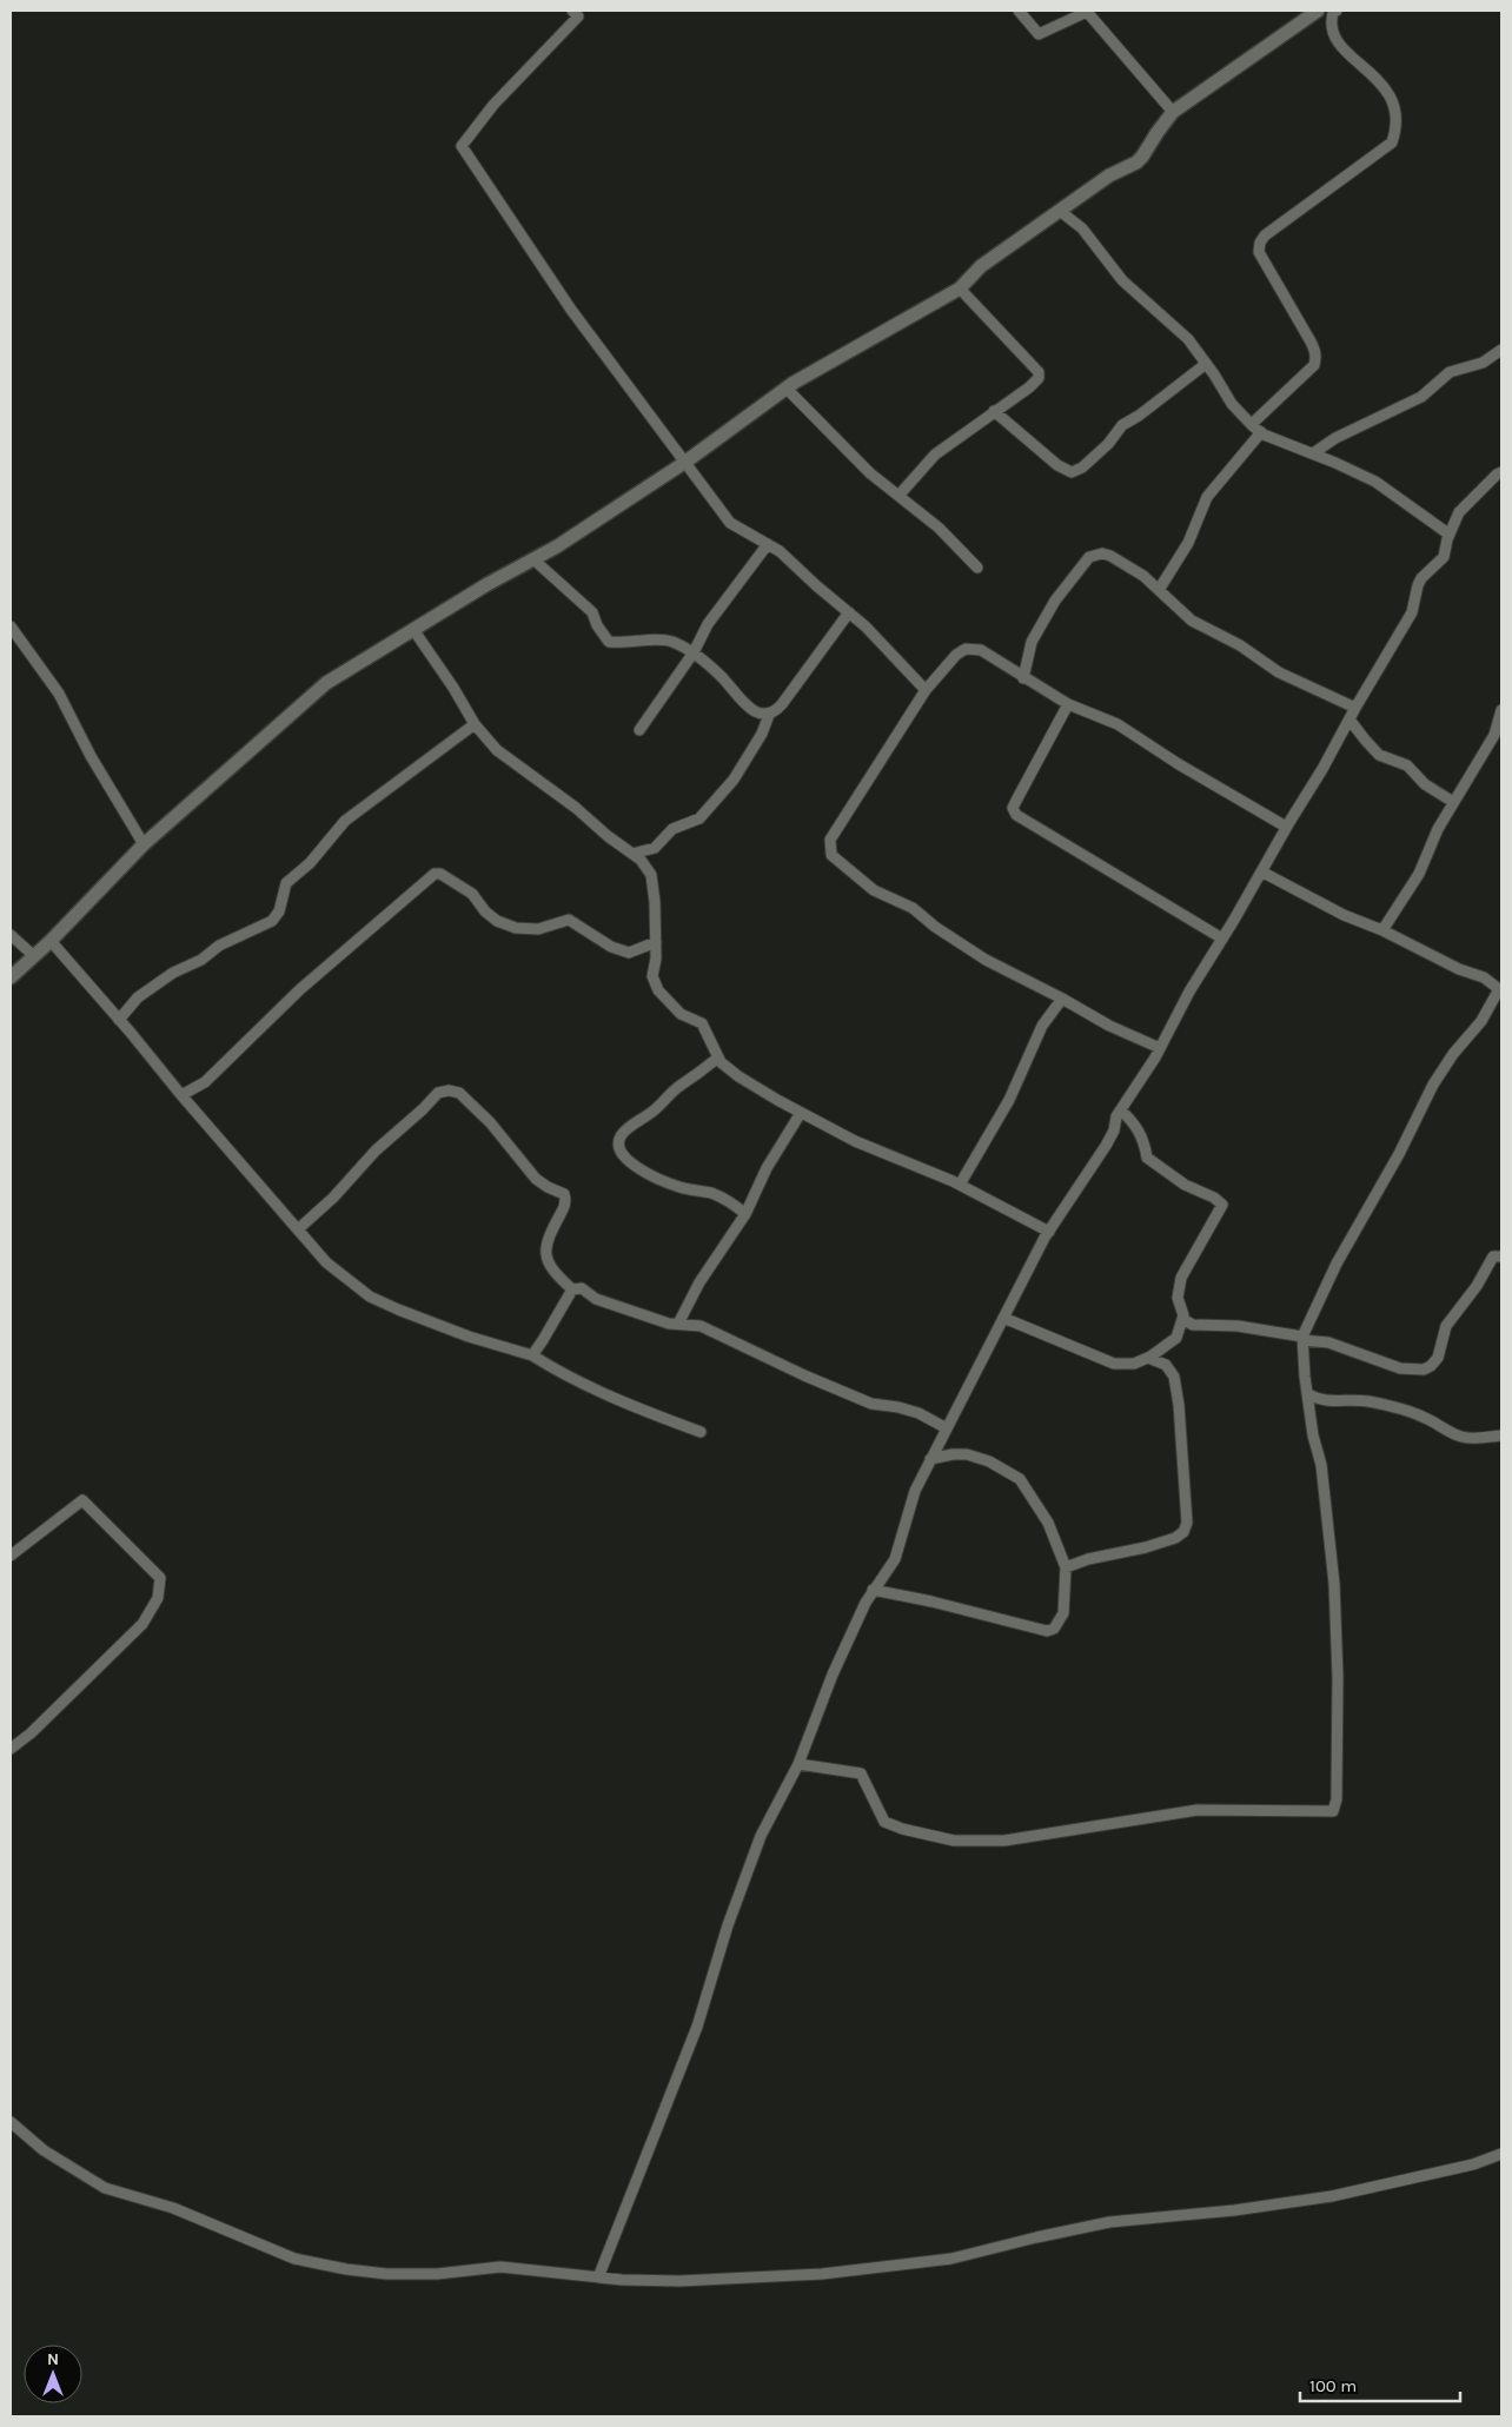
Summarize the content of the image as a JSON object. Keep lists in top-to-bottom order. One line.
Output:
{"scale_bar":"100 m","north":"top"}
